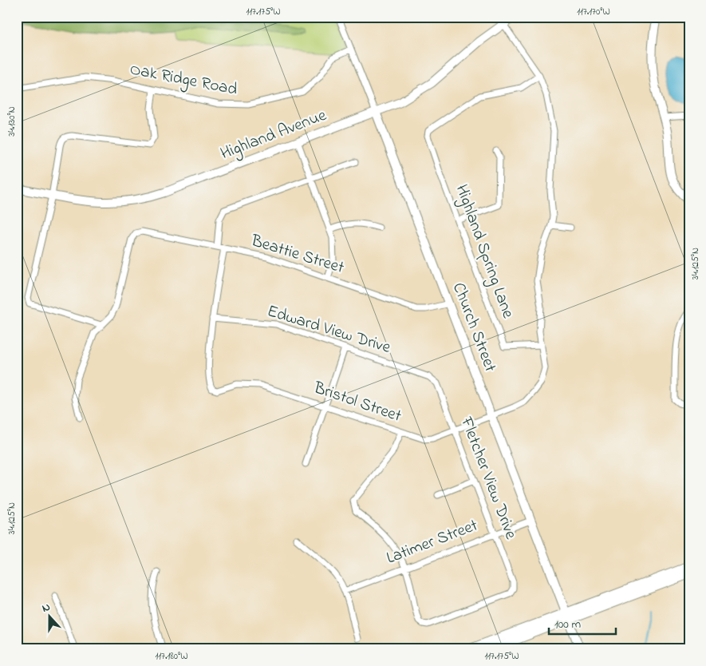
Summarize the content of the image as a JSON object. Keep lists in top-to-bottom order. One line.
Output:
{"streets":{"main road":["Highland Avenue","Church Street"],"street":["Oak Ridge Road","Highland Spring Lane","Beattie Street","Edward View Drive","Bristol Street","Fletcher View Drive","Latimer Street"]},"crossings":[["Oak Ridge Road","Church Street"],["Highland Avenue","Church Street"],["Highland Spring Lane","Bristol Street"],["Beattie Street","Church Street"],["Church Street","Bristol Street"],["Church Street","Latimer Street"],["Edward View Drive","Bristol Street"],["Edward View Drive","Fletcher View Drive"],["Bristol Street","Fletcher View Drive"],["Fletcher View Drive","Latimer Street"]],"scale_bar":"100 m","north":"top","coordinates":["117.175°W","117.170°W","34.130°N","34.125°N","117.180°W"]}
